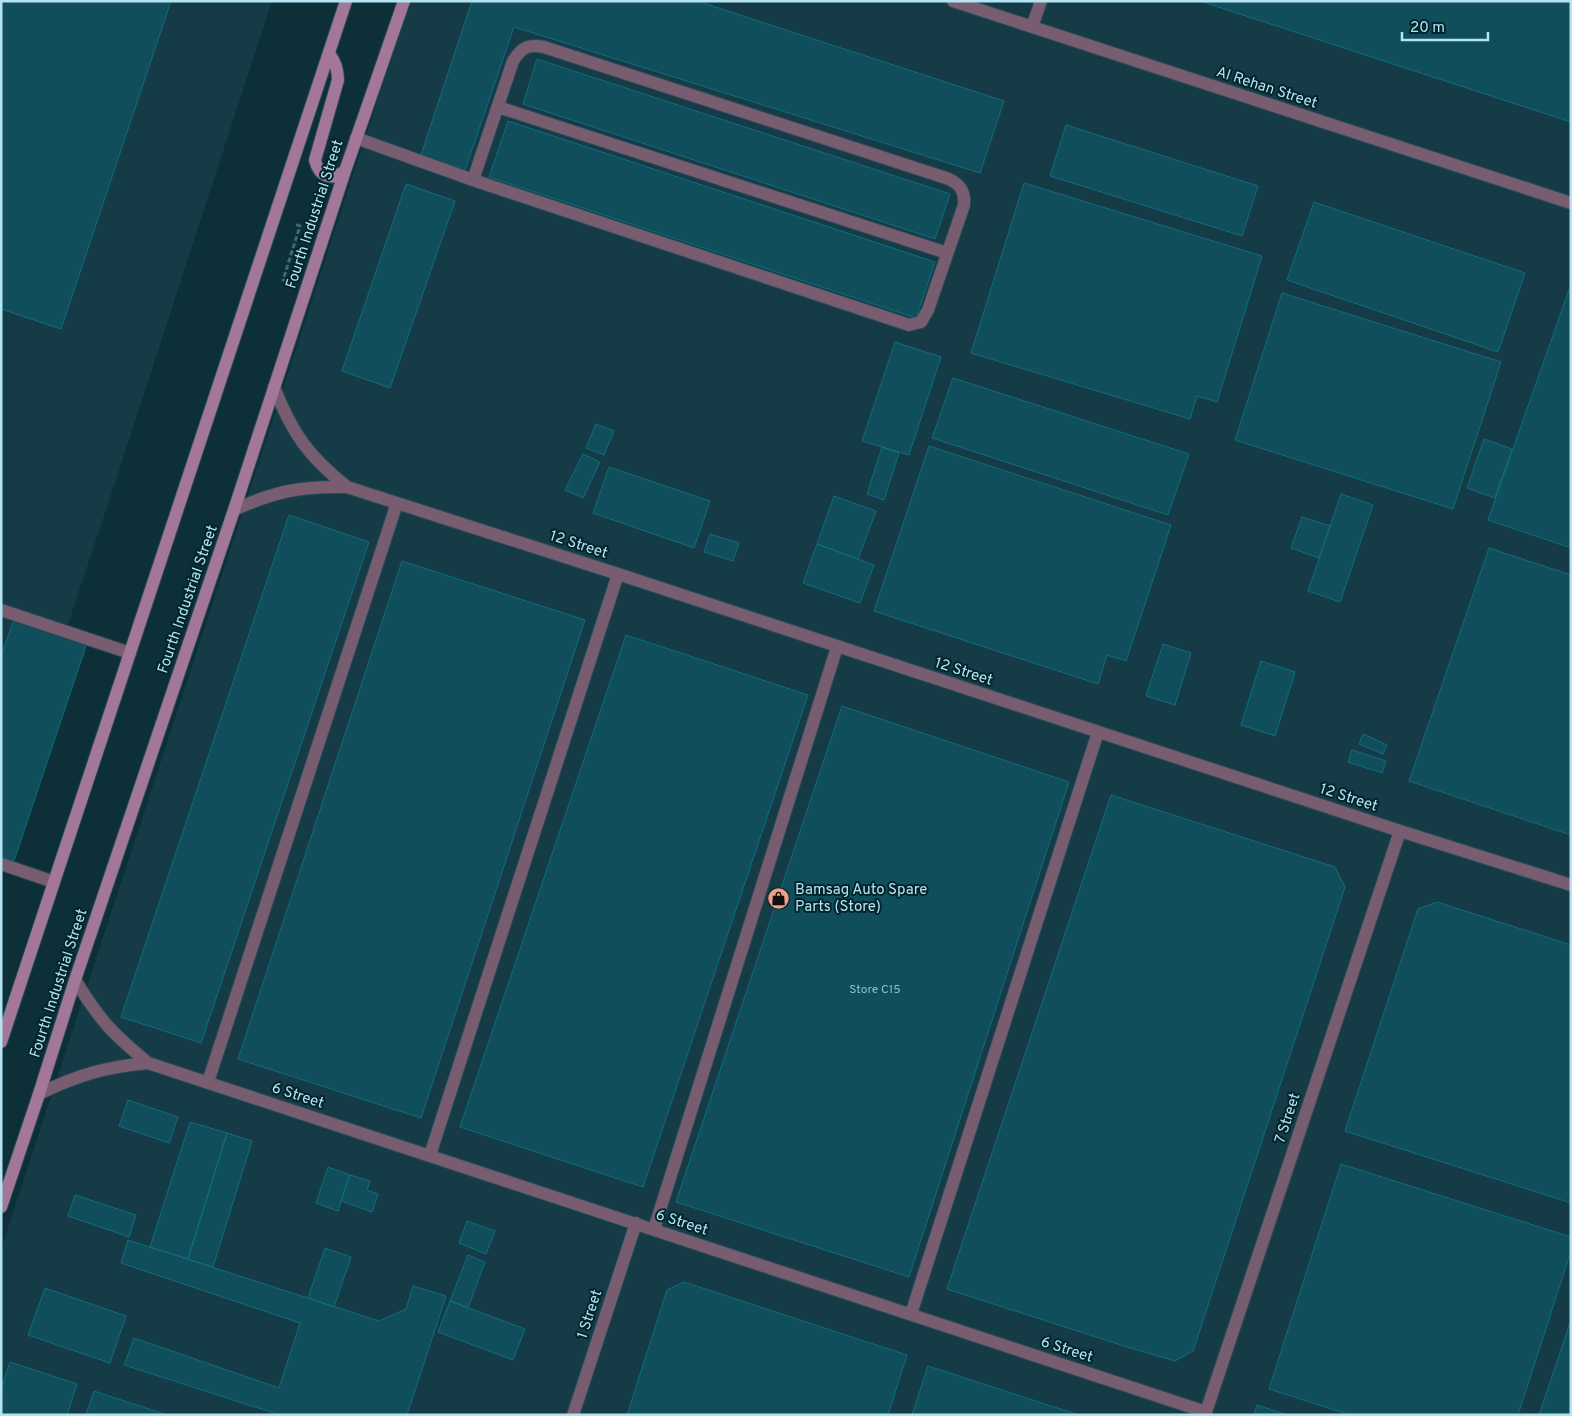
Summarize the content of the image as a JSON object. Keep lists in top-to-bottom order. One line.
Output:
{"streets":{"main road":["Fourth Industrial Street"],"street":["Al Rehan Street","12 Street","6 Street","7 Street","1 Street"]},"crossings":[["Fourth Industrial Street","12 Street"],["Fourth Industrial Street","6 Street"],["12 Street","7 Street"],["6 Street","7 Street"],["6 Street","1 Street"]],"places":{"shop":["Bamsag Auto Spare Parts (Store)"]},"house_numbers":["Store C15"],"scale_bar":"20 m"}
